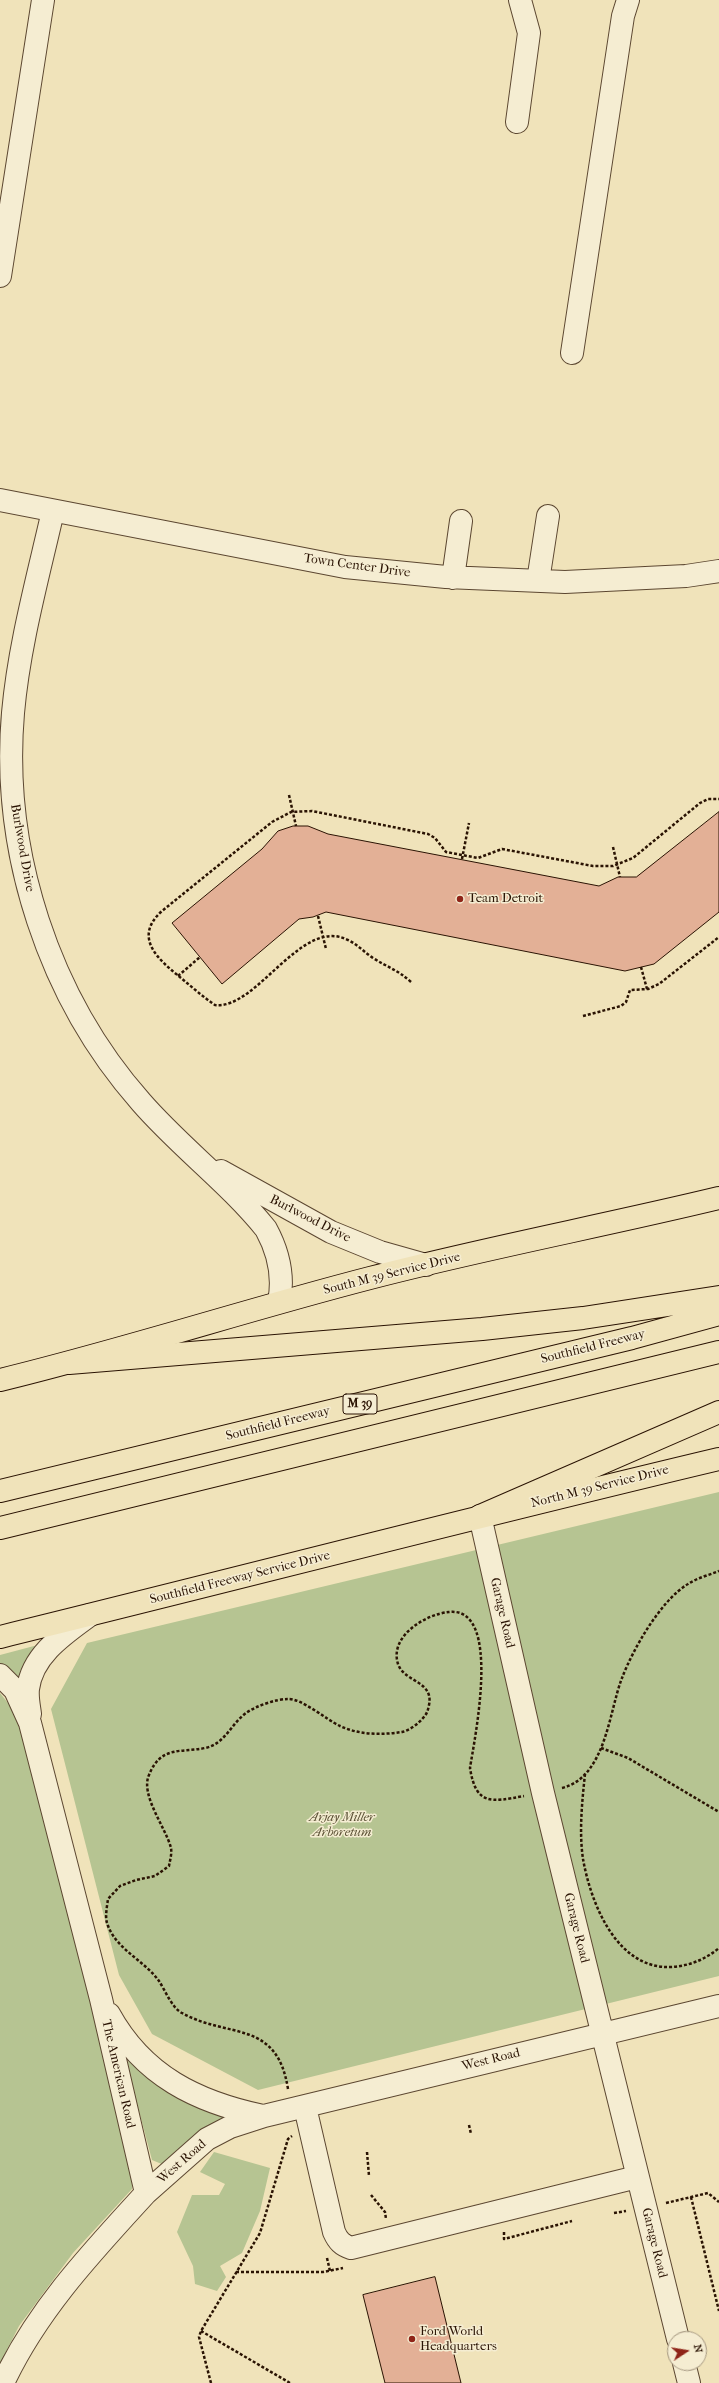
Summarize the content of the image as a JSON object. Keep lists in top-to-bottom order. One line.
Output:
{"streets":{"main road":["South M 39 Service Drive","Southfield Freeway","M 39","North M 39 Service Drive","Southfield Freeway Service Drive"],"street":["Town Center Drive","Burlwood Drive","Garage Road","West Road","The American Road"]},"crossings":[["Town Center Drive","Burlwood Drive"],["Burlwood Drive","South M 39 Service Drive"],["North M 39 Service Drive","Southfield Freeway Service Drive"],["North M 39 Service Drive","Garage Road"],["Southfield Freeway Service Drive","Garage Road"],["Southfield Freeway Service Drive","The American Road"],["Garage Road","West Road"],["West Road","The American Road"]],"parks":["Arjay Miller Arboretum"],"places":["Team Detroit","Ford World Headquarters"],"north":"right"}
